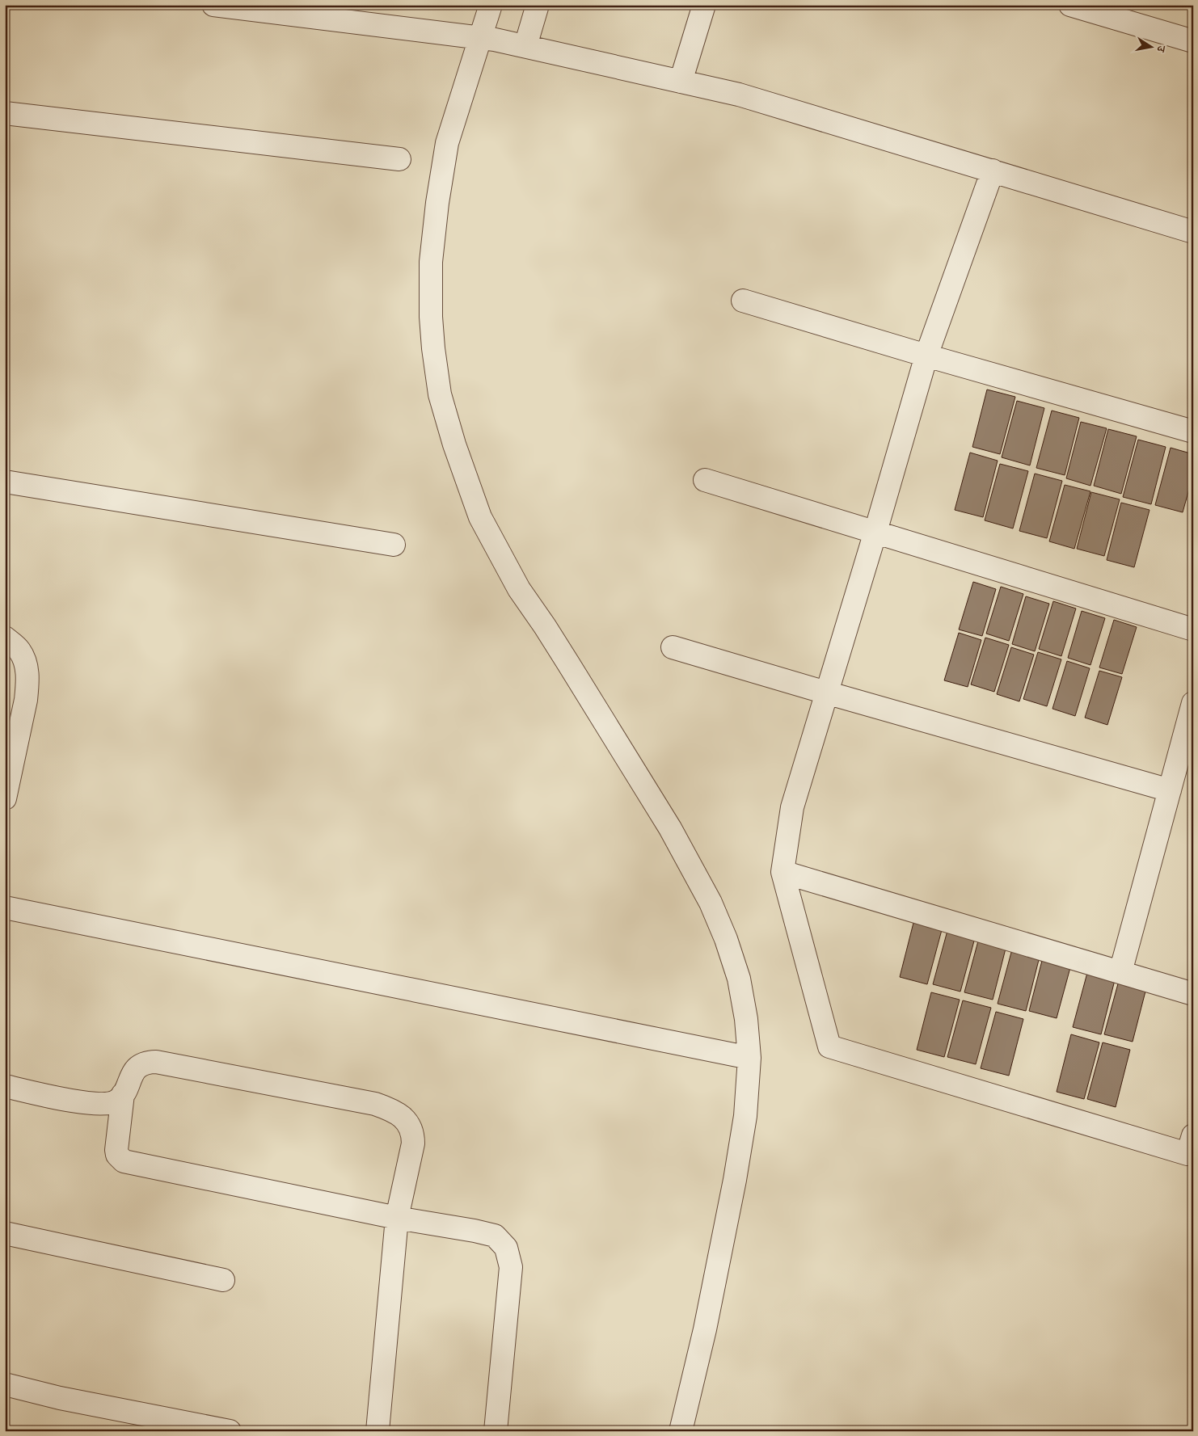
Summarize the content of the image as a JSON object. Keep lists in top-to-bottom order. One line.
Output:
{"north":"right"}
